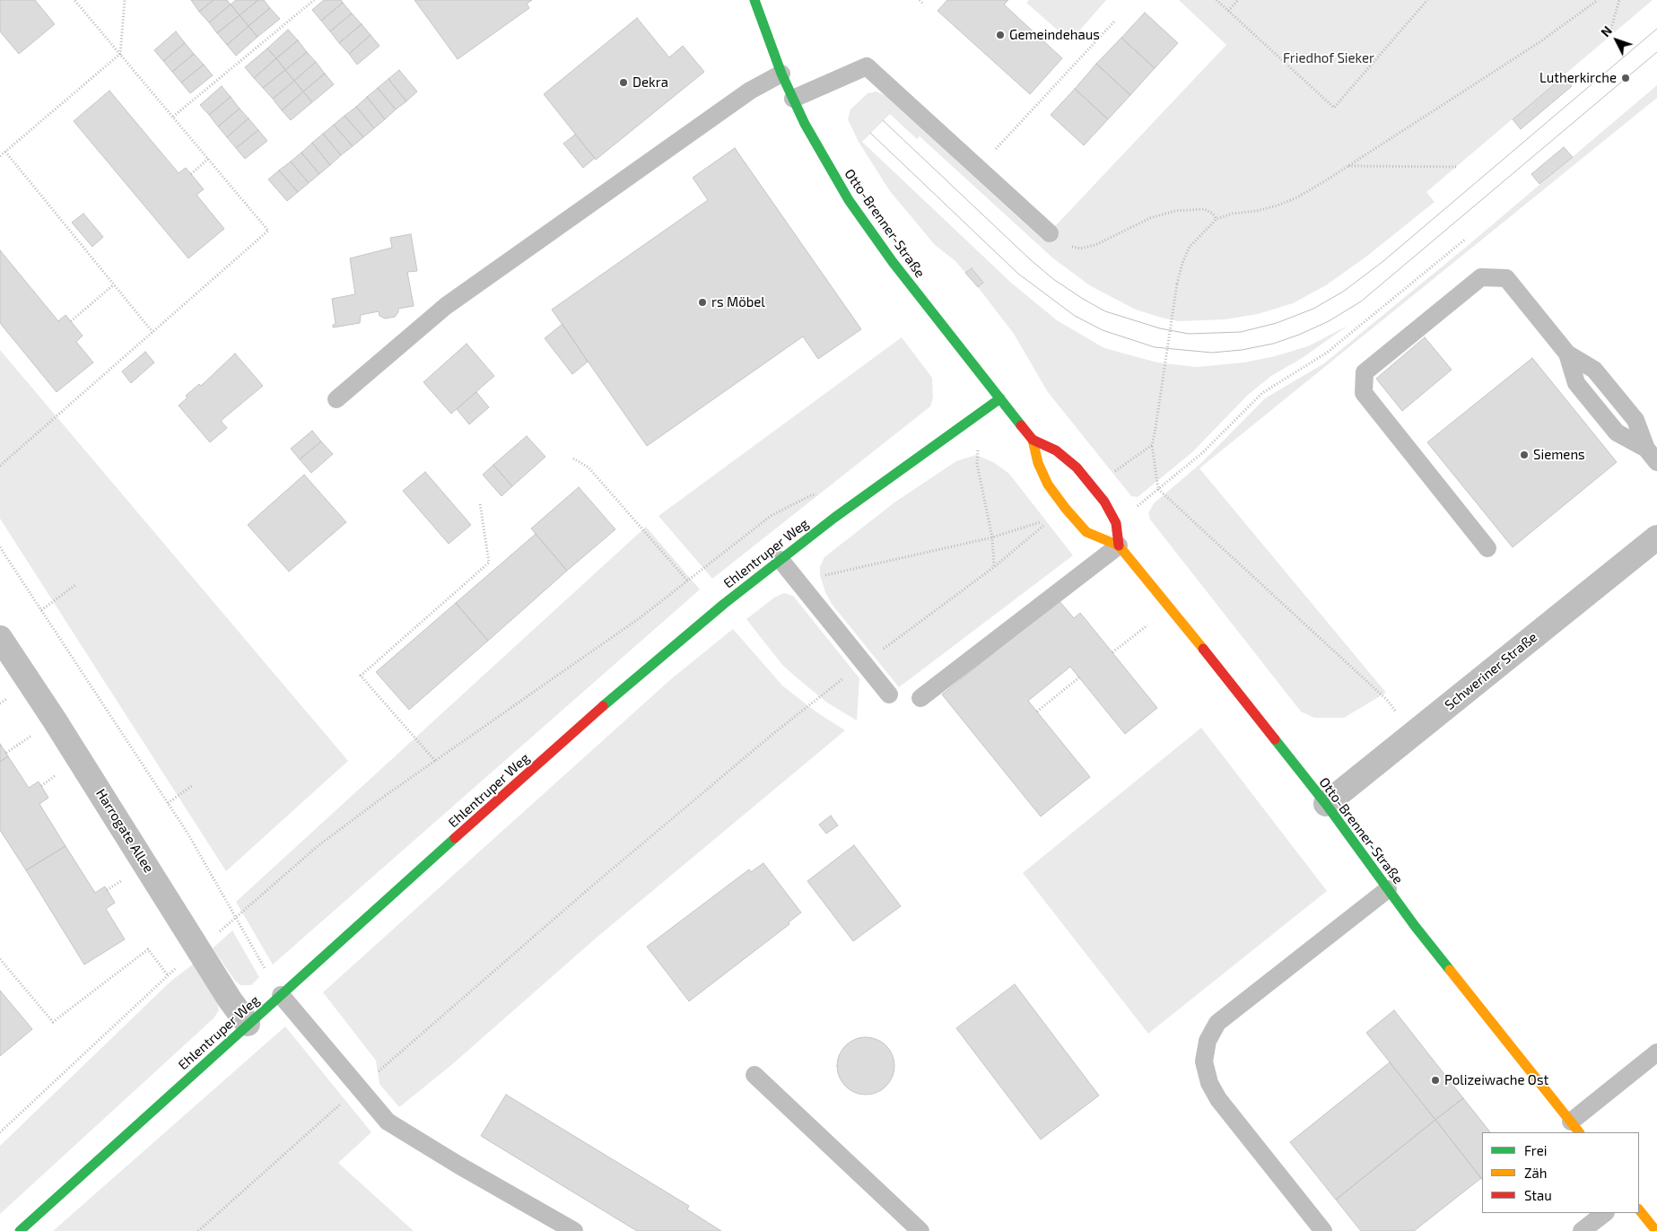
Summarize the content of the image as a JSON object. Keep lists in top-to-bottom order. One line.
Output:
{"streets":{"street":["Otto-Brenner-Straße","Ehlentruper Weg","Schweriner Straße","Harrogate Allee"]},"crossings":[["Otto-Brenner-Straße","Ehlentruper Weg"],["Otto-Brenner-Straße","Schweriner Straße"],["Ehlentruper Weg","Harrogate Allee"]],"parks":["Friedhof Sieker"],"places":["Gemeindehaus","Lutherkirche","Dekra","rs Möbel","Siemens","Polizeiwache Ost"],"legend":["Frei","Zäh","Stau"],"north":"top left"}
